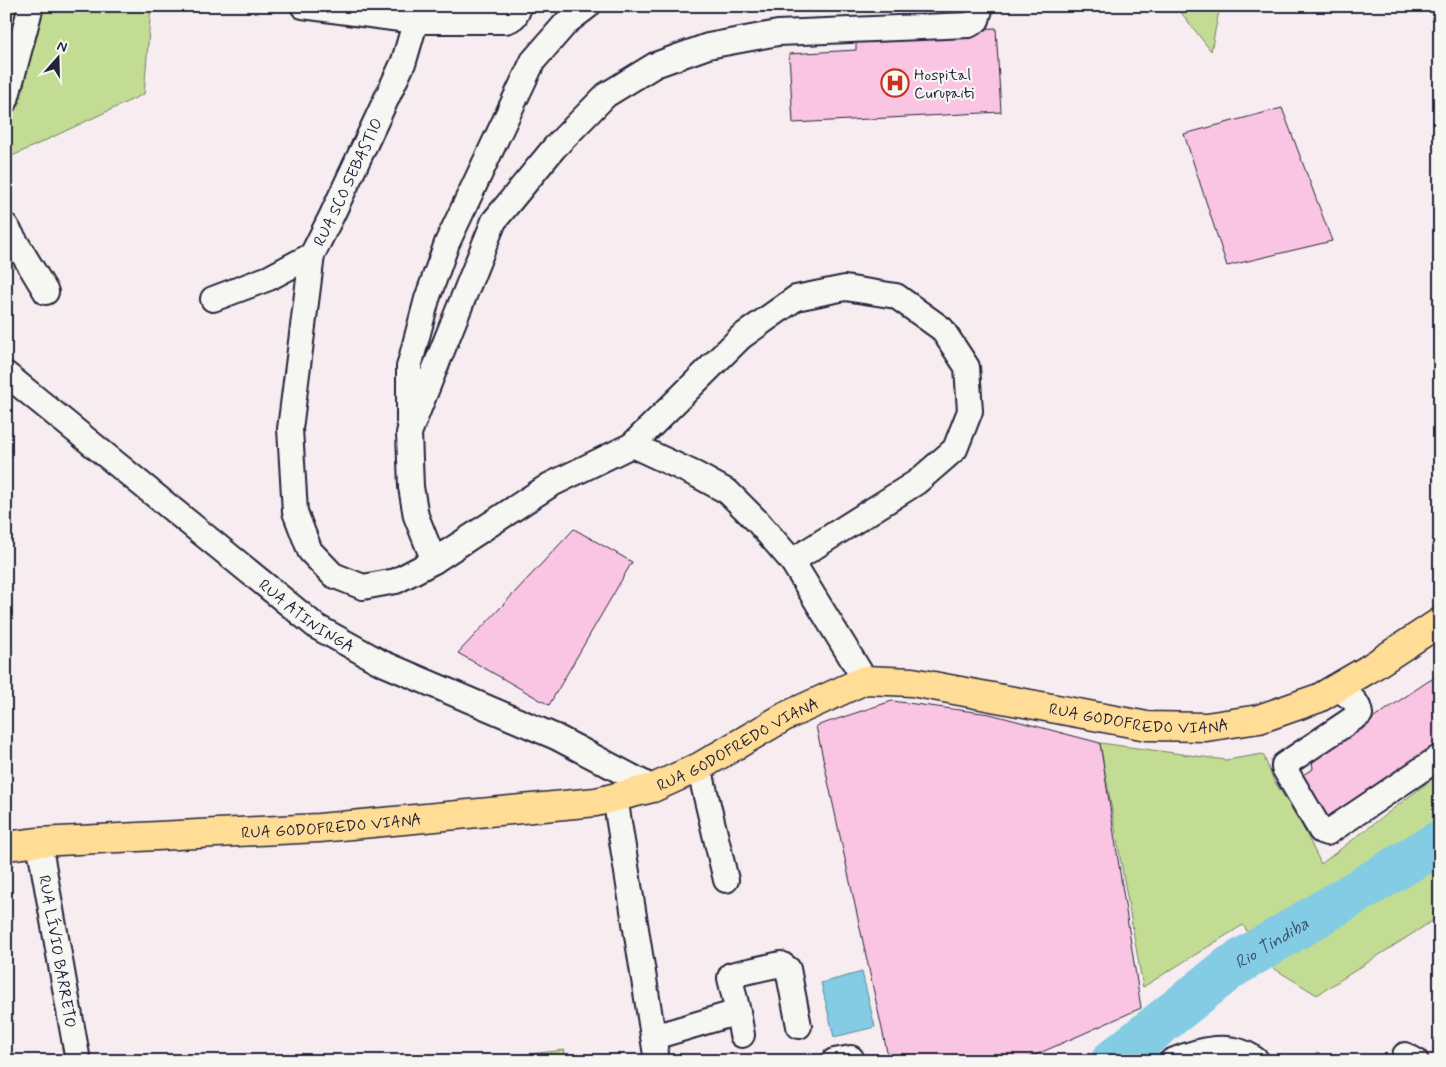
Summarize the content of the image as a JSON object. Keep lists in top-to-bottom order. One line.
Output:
{"streets":{"main road":["RUA GODOFREDO VIANA"],"street":["RUA SCO SEBASTIO","RUA ATININGA","RUA LÍVIO BARRETO"]},"crossings":[["RUA ATININGA","RUA GODOFREDO VIANA"],["RUA GODOFREDO VIANA","RUA LÍVIO BARRETO"]],"water":["Rio Tindiba"],"places":{"hospital":["Hospital Curupaiti"]},"north":"top"}
